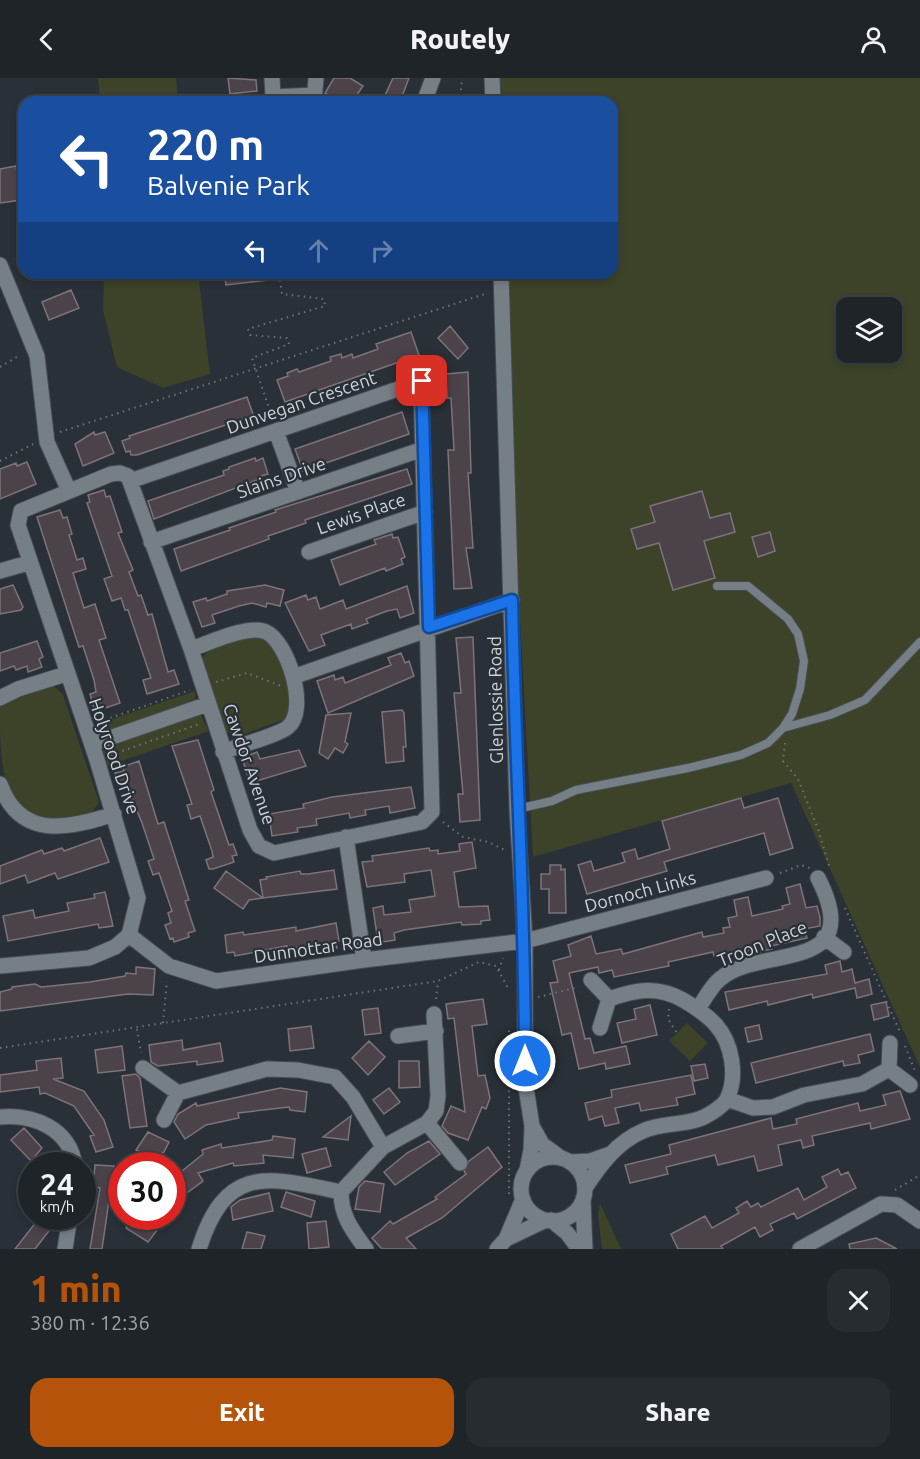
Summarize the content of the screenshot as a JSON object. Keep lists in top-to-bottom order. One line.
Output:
{"streets":{"street":["Dunvegan Crescent","Slains Drive","Lewis Place","Glenlossie Road","Holyrood Drive","Cawdor Avenue","Dornoch Links","Troon Place","Dunnottar Road"]},"crossings":[["Dunvegan Crescent","Slains Drive"],["Dunvegan Crescent","Lewis Place"],["Dunvegan Crescent","Cawdor Avenue"],["Slains Drive","Cawdor Avenue"],["Glenlossie Road","Dornoch Links"],["Glenlossie Road","Dunnottar Road"],["Holyrood Drive","Dunnottar Road"],["Dornoch Links","Dunnottar Road"]],"page":{"header":"Routely","turn":["220 m","Balvenie Park"],"speed":"24 km/h","limit":"30","heading":["1 min","380 m · 12:36"],"buttons":["Exit","Share"]}}
